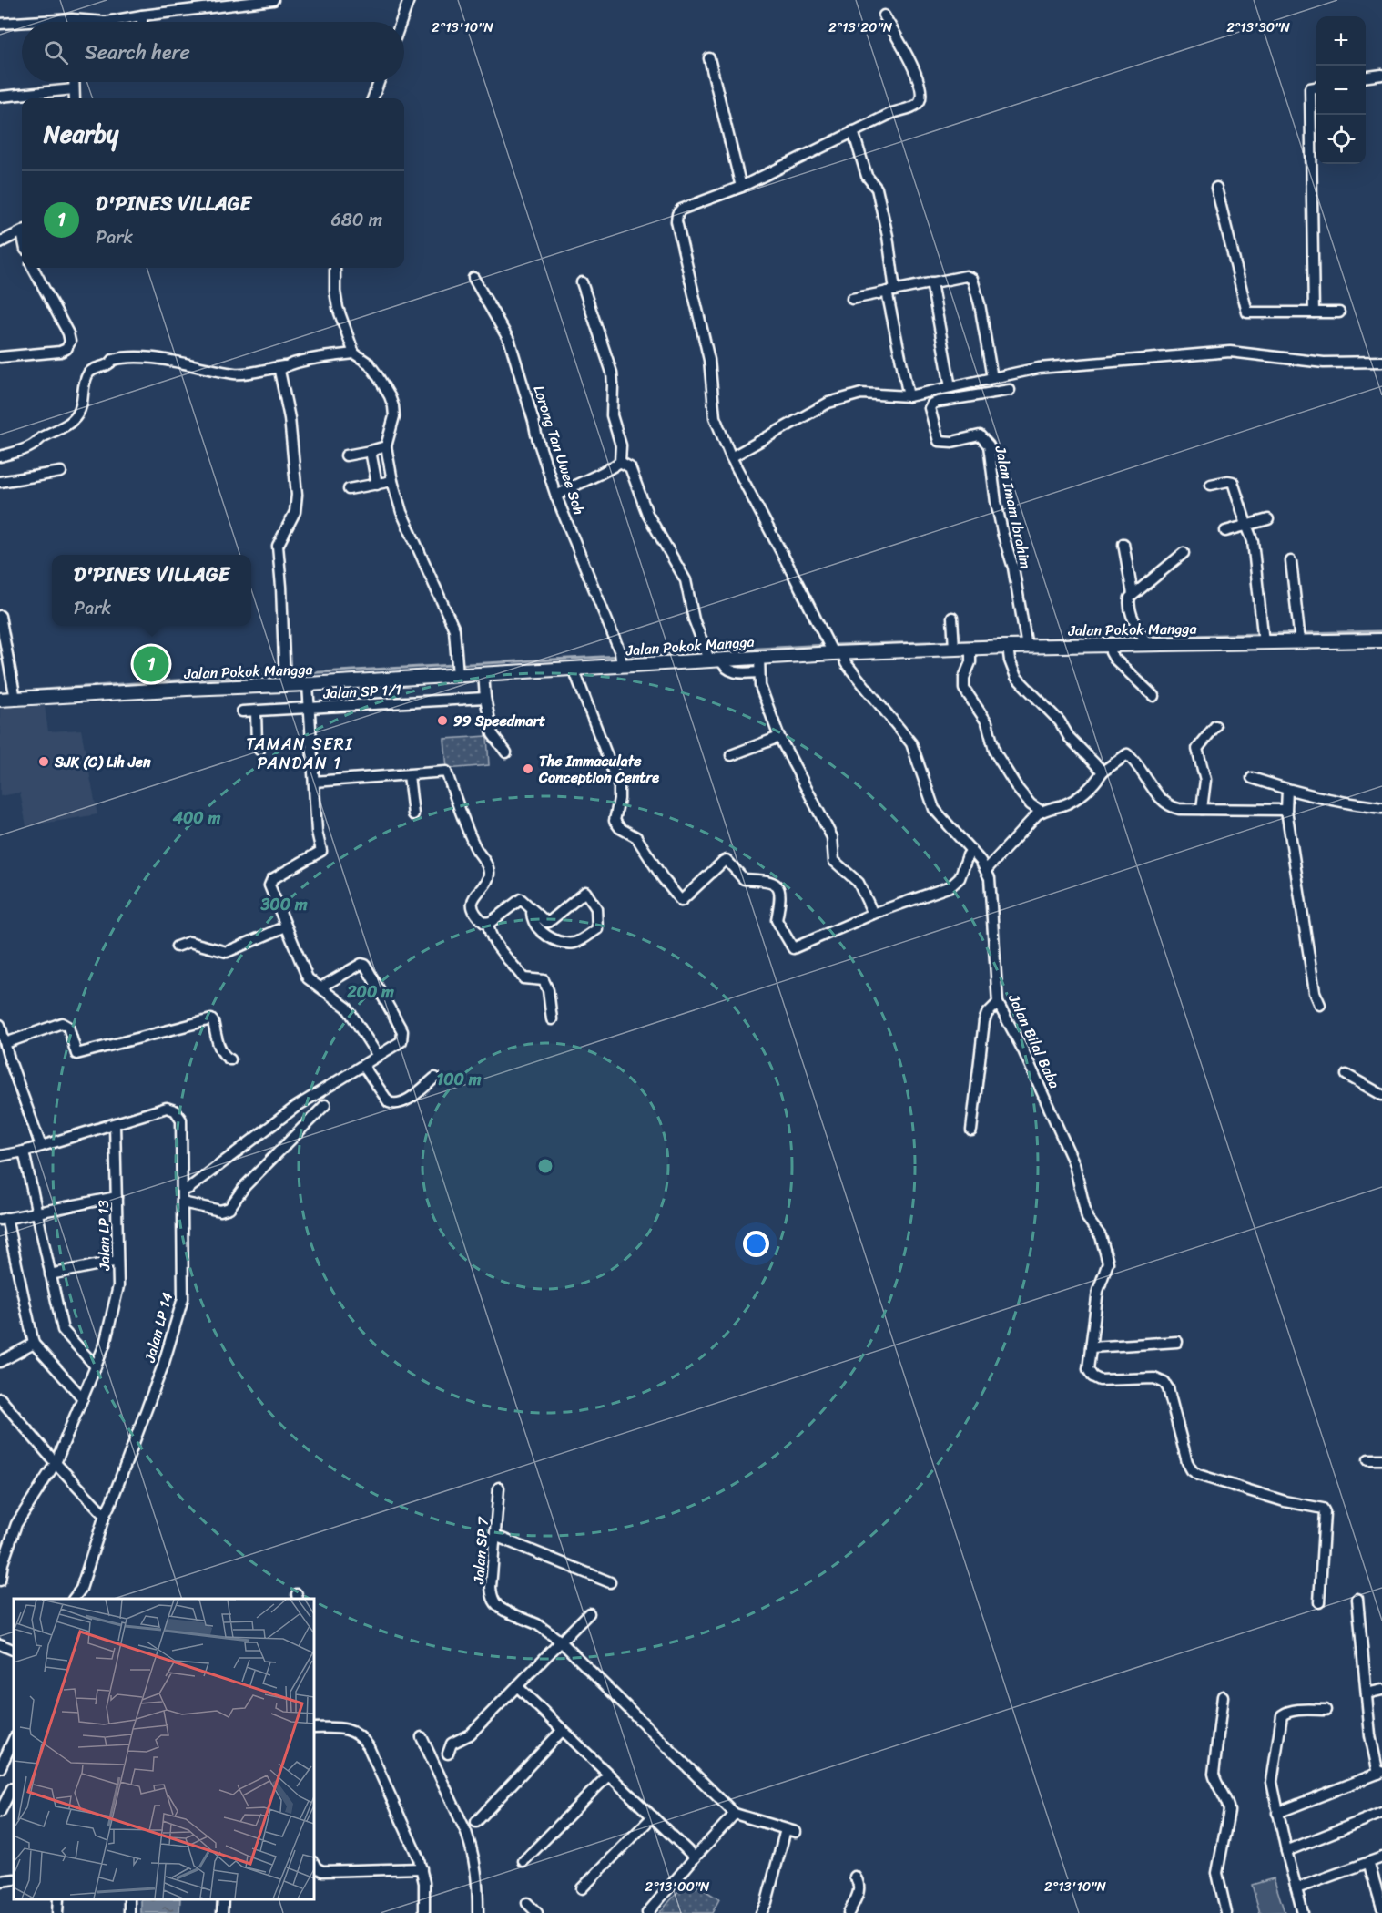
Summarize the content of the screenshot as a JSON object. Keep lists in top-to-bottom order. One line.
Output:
{"streets":{"main road":["Jalan Pokok Mangga"],"street":["Lorong Tan Uwee Soh","Jalan Imam Ibrahim","Jalan SP 1/1","Jalan Bilal Baba","Jalan LP 13","Jalan LP 14","Jalan SP 7"]},"crossings":[["Lorong Tan Uwee Soh","Jalan Pokok Mangga"],["Jalan Imam Ibrahim","Jalan Pokok Mangga"],["Jalan Pokok Mangga","Jalan Bilal Baba"],["Jalan LP 13","Jalan LP 14"]],"districts":["TAMAN SERI PANDAN 1"],"places":["99 Speedmart","SJK (C) Lih Jen","The Immaculate Conception Centre"],"page":{"map_buttons":["+","−"],"search":"Search here","heading":"Nearby","list":[{"mark":"1","name":"D'PINES VILLAGE","note":"Park","value":"680 m"}],"popup":["D'PINES VILLAGE","Park"],"pins":"1"},"coordinates":["2°13'10\"N","2°13'20\"N","2°13'30\"N","2°13'00\"N"],"rings":["400 m","300 m","200 m","100 m"]}
